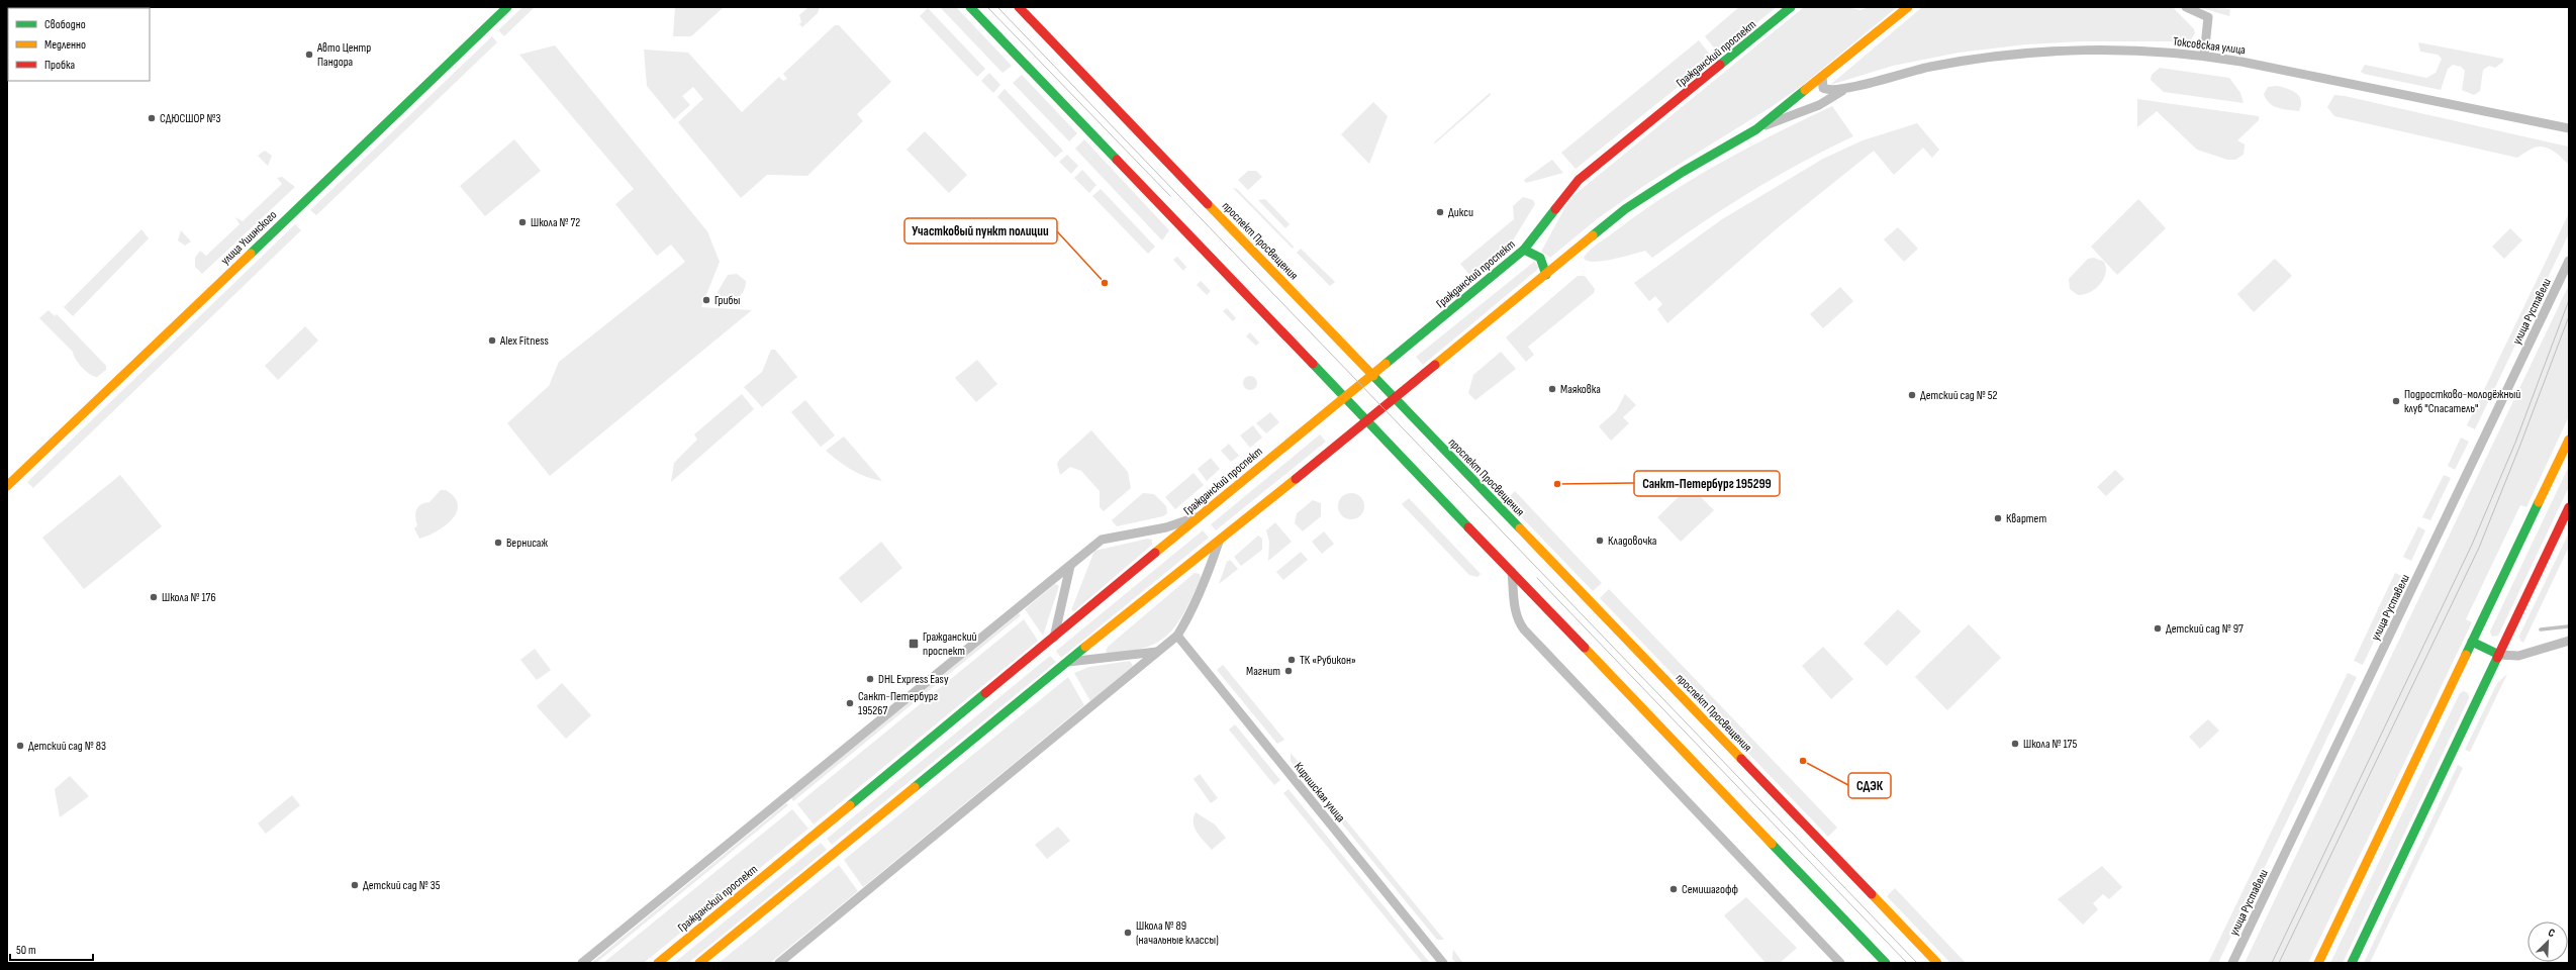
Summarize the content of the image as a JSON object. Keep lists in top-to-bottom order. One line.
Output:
{"streets":{"main road":["Гражданский проспект","улица Ушинского","проспект Просвещения"],"street":["Токсовская улица","улица Руставели","Киришская улица"]},"crossings":[["Гражданский проспект","проспект Просвещения"]],"places":{"other":["Авто Центр Пандора","СДЮСШОР №3","Дикси","Школа № 72","Участковый пункт полиции","Грибы","Alex Fitness","Маяковка","Детский сад № 52","Подростково-молодёжный клуб \"Спасатель\"","Санкт-Петербург 195299","Квартет","Кладовочка","Вернисаж","Школа № 176","Детский сад № 97","ТК «Рубикон»","Магнит","DHL Express Easy","Санкт-Петербург 195267","Школа № 175","Детский сад № 83","СДЭК","Детский сад № 35","Семишагофф","Школа № 89 (начальные классы)"],"transit":["Гражданский проспект"]},"legend":["Свободно","Медленно","Пробка"],"scale_bar":"50 m","north":"top right"}
